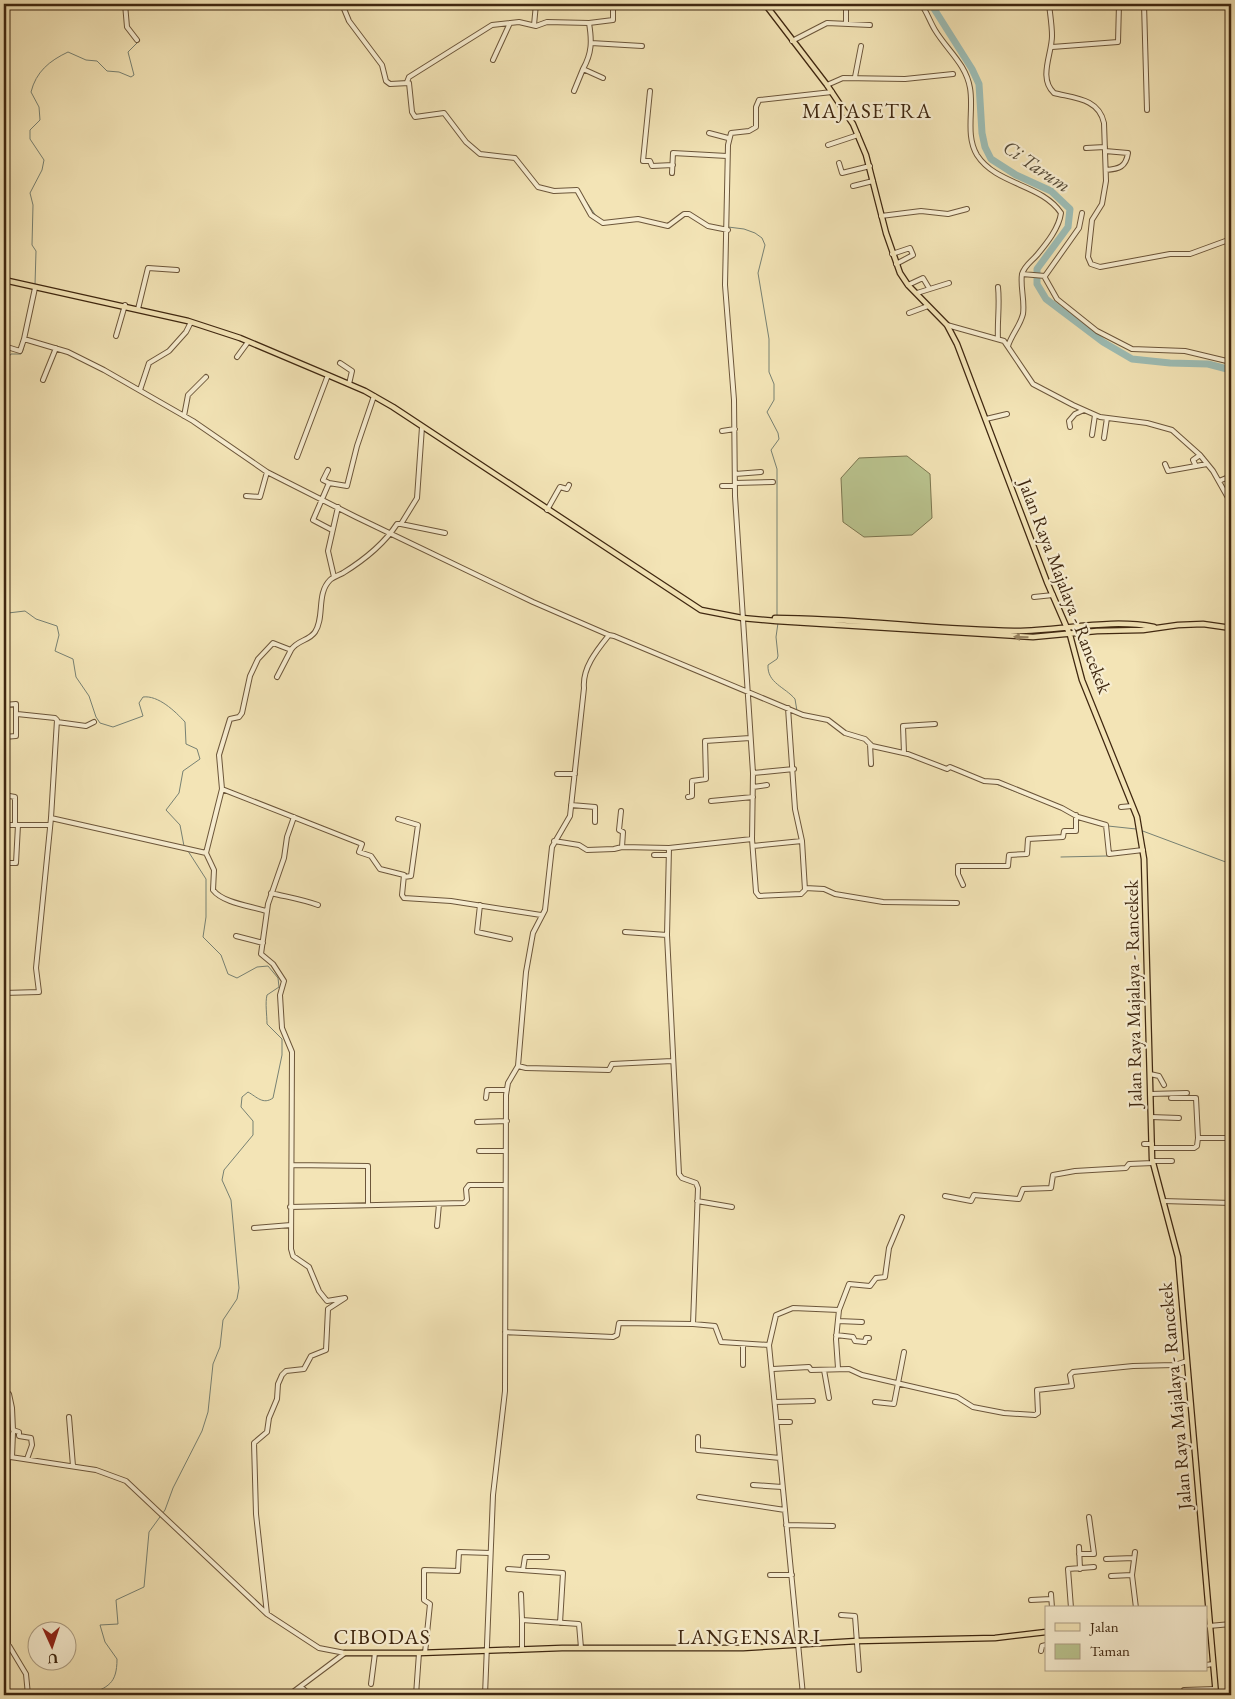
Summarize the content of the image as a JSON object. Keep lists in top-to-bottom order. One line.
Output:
{"streets":{"main road":["Jalan Raya Majalaya - Rancekek"]},"districts":["MAJASETRA","CIBODAS","LANGENSARI"],"water":["Ci Tarum"],"legend":["Jalan","Taman"],"north":"bottom"}
